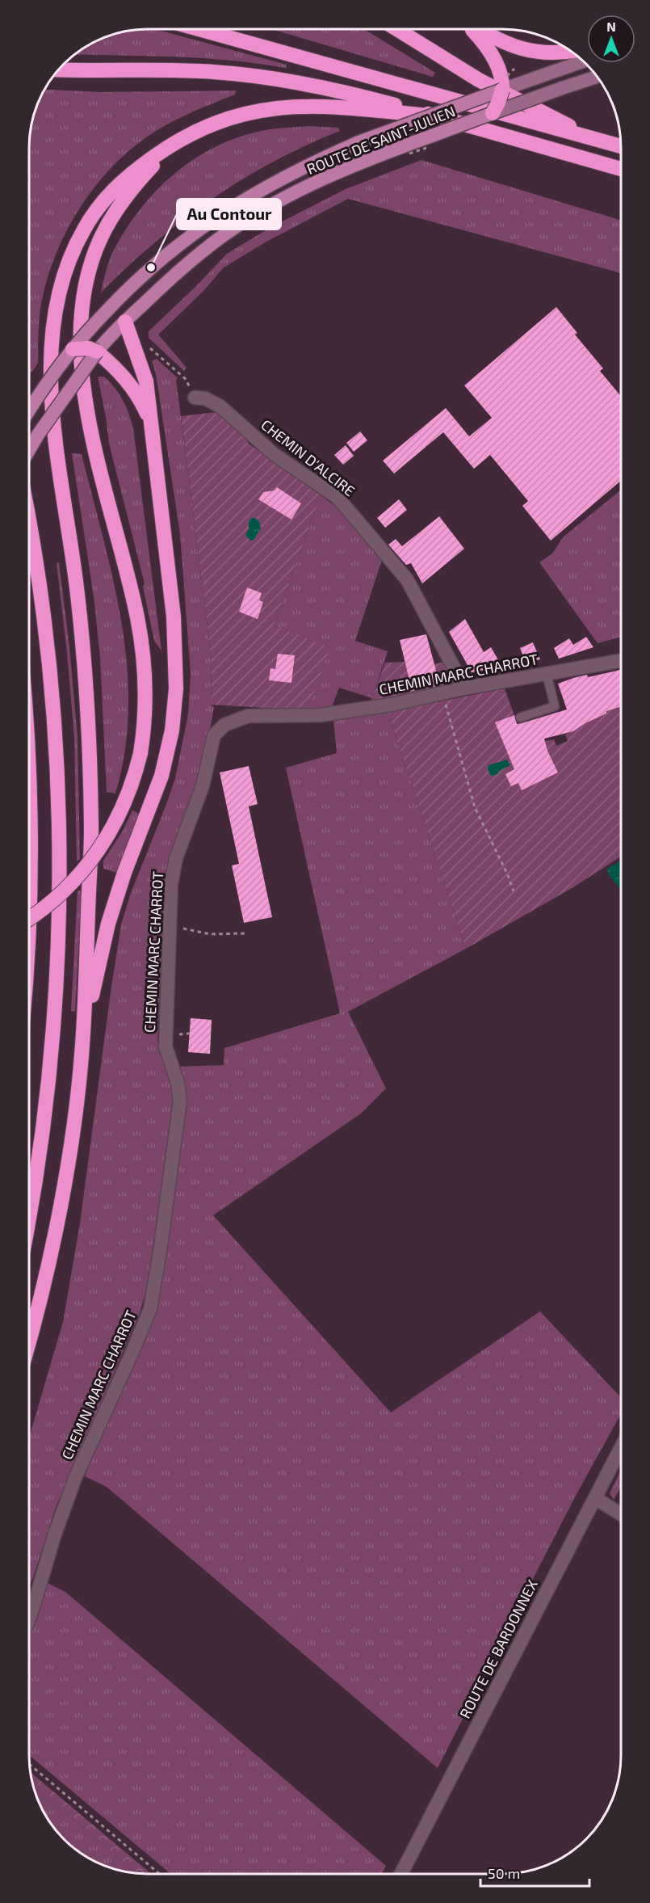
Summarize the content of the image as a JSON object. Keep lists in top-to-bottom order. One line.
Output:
{"streets":{"main road":["ROUTE DE SAINT-JULIEN"],"street":["CHEMIN D'ALCIRE","CHEMIN MARC CHARROT","ROUTE DE BARDONNEX"]},"crossings":[["CHEMIN D'ALCIRE","CHEMIN MARC CHARROT"]],"places":["Au Contour"],"scale_bar":"50 m","north":"top"}
